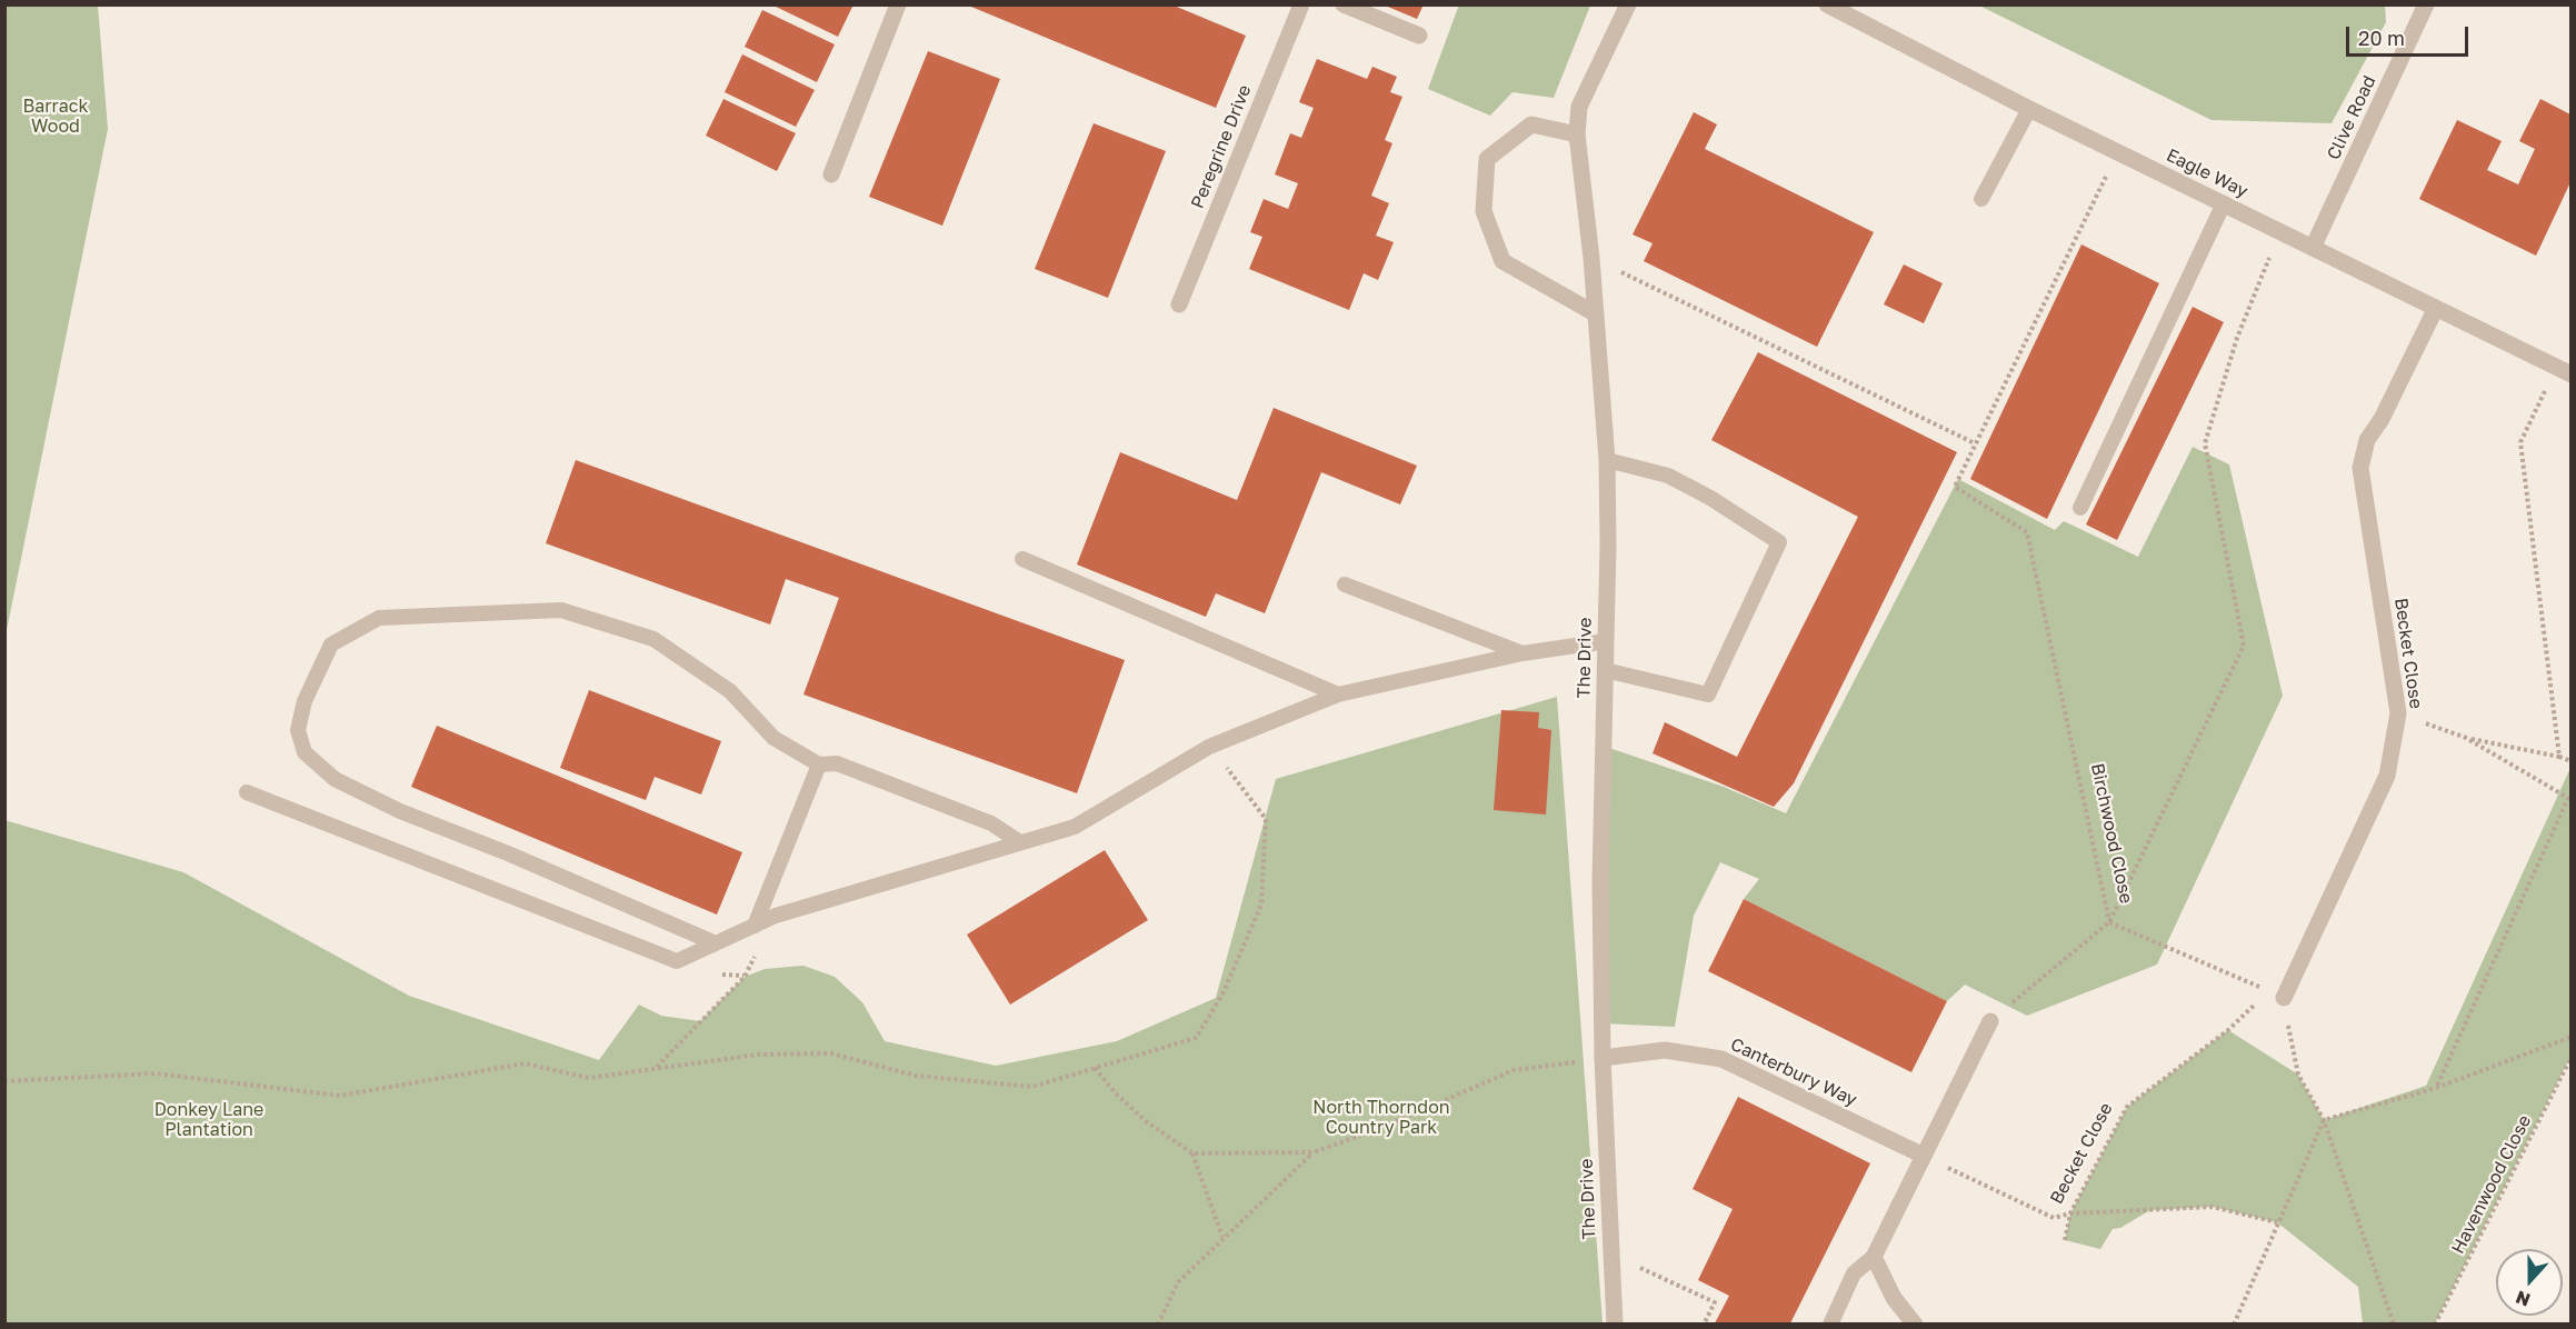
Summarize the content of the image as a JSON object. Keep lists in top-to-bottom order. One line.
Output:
{"streets":{"street":["Clive Road","Peregrine Drive","Eagle Way","Becket Close","The Drive","Canterbury Way"],"path":["Birchwood Close","Havenwood Close"]},"crossings":[["Clive Road","Eagle Way"],["Eagle Way","Becket Close"],["The Drive","Canterbury Way"]],"parks":["Barrack Wood","North Thorndon Country Park","Donkey Lane Plantation"],"scale_bar":"20 m","north":"bottom"}
